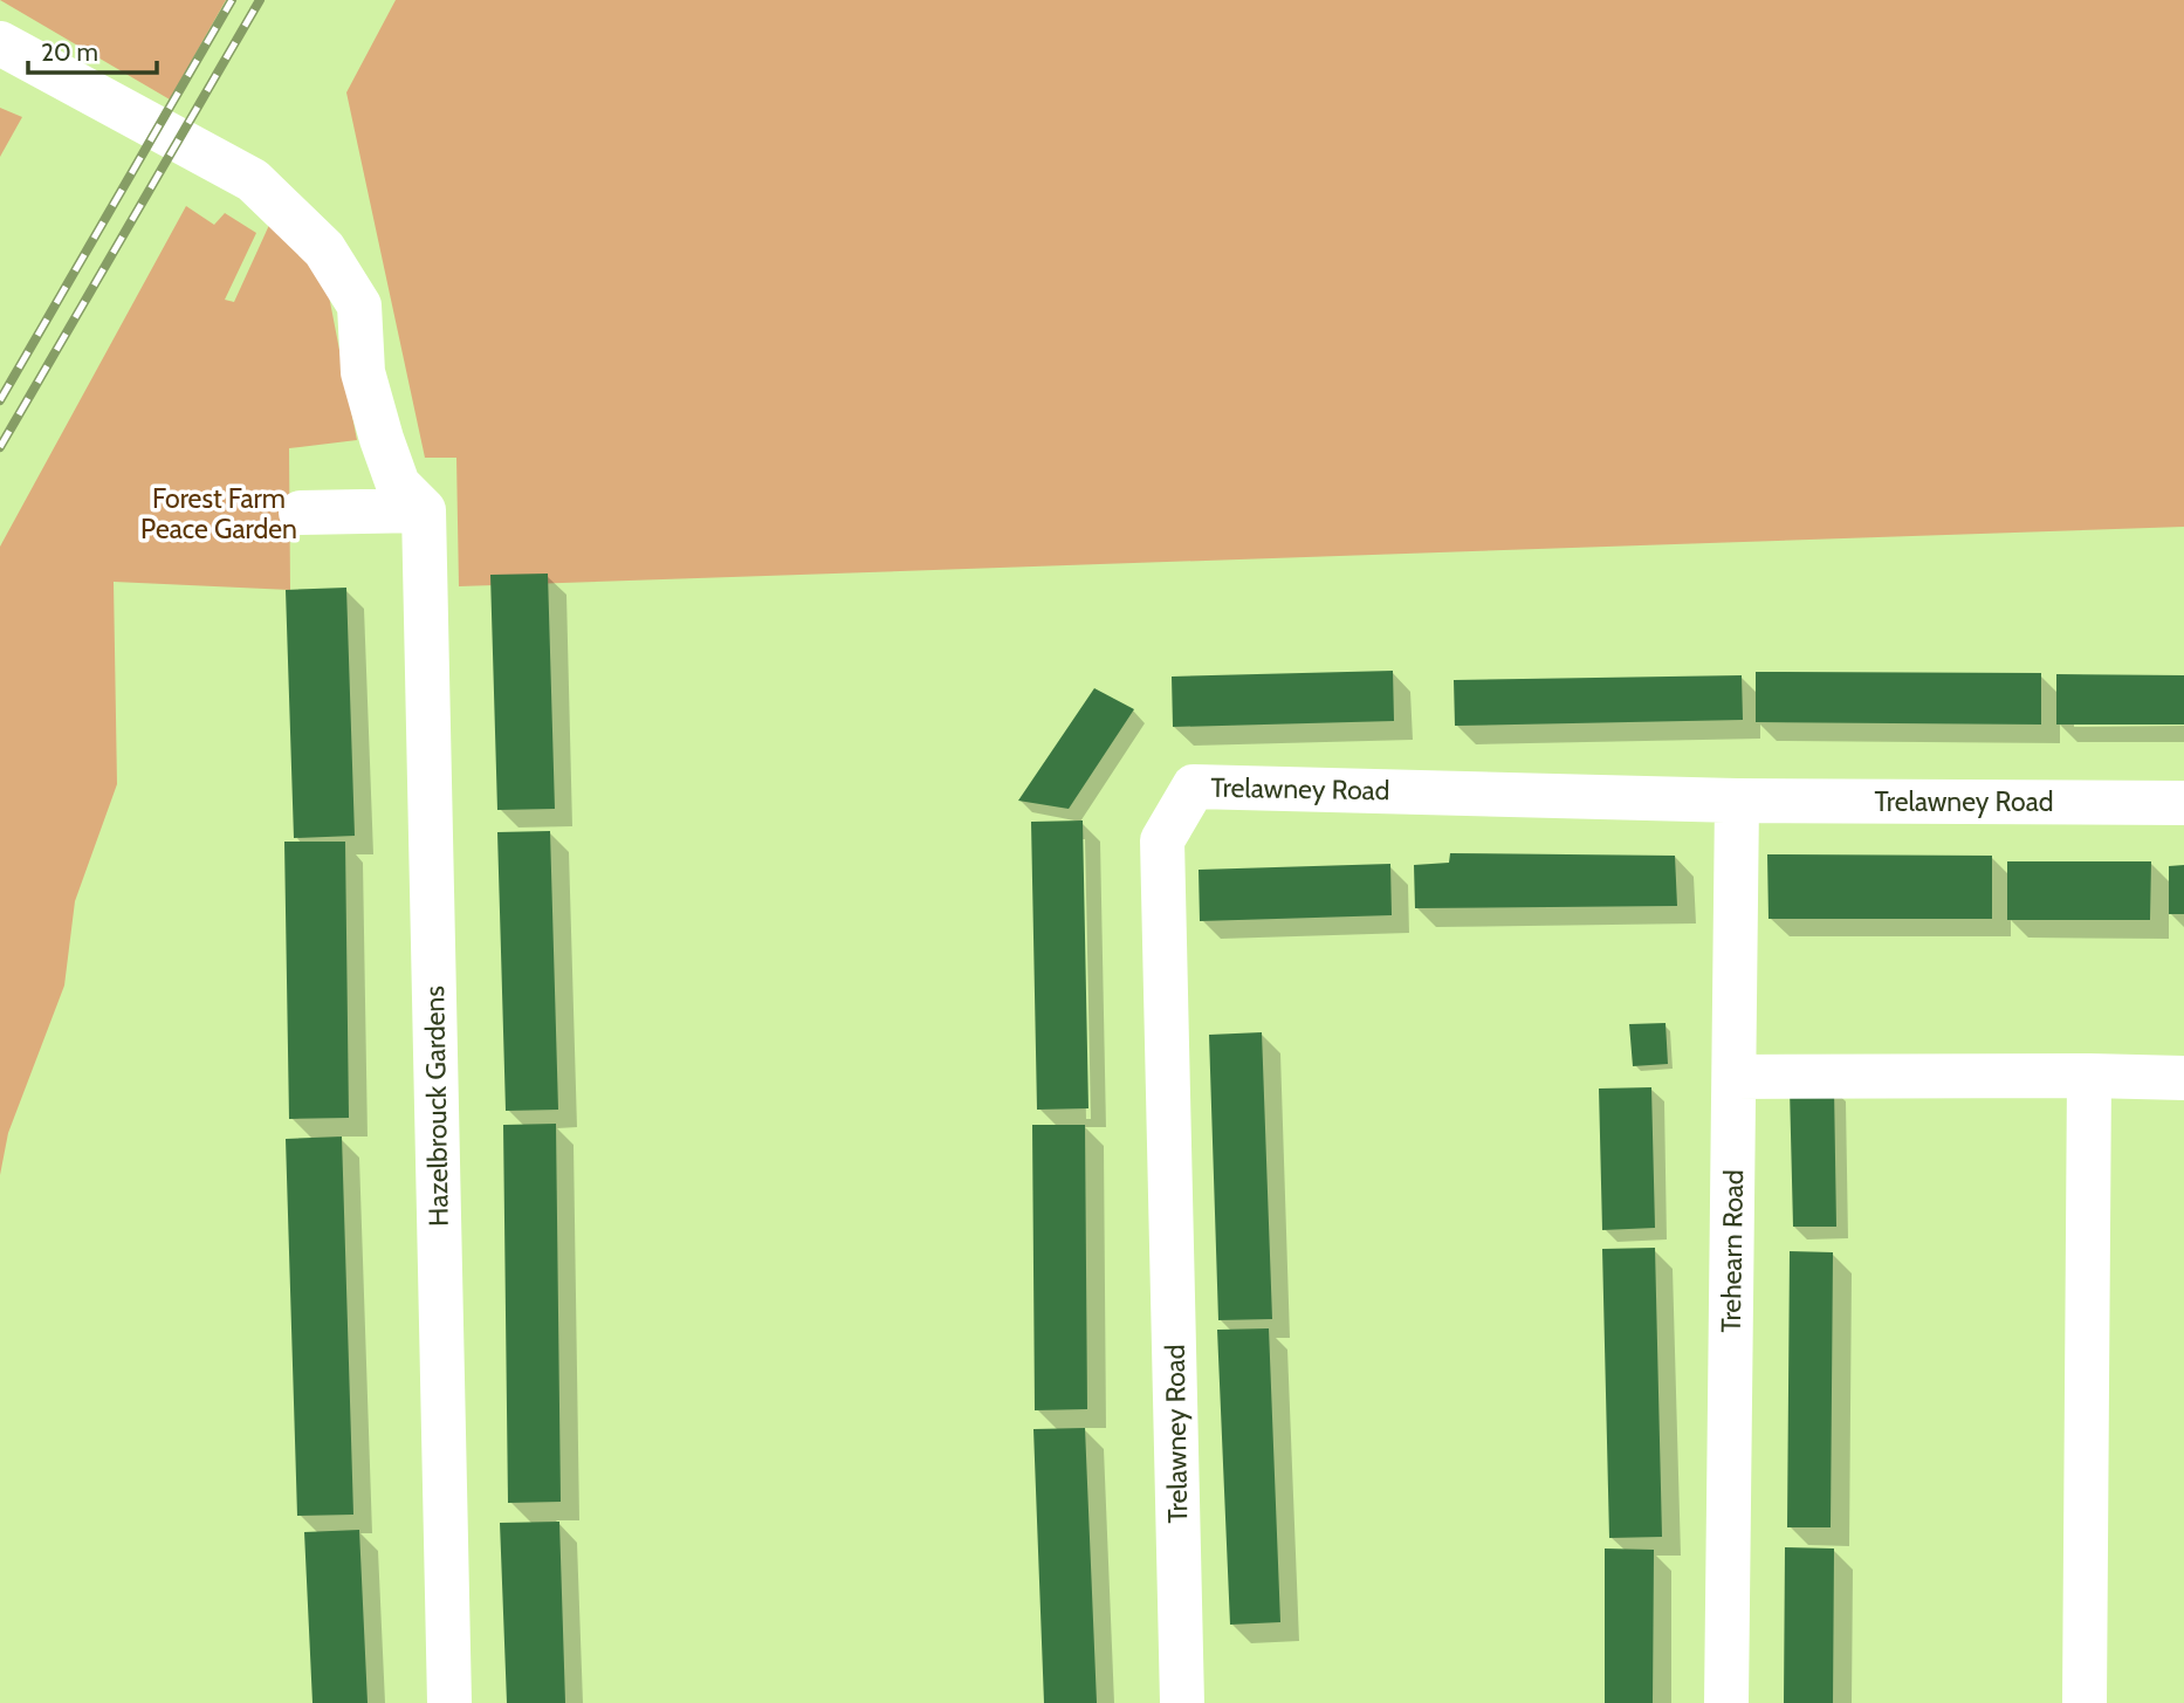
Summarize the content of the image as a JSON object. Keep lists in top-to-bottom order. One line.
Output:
{"streets":{"street":["Trelawney Road","Hazelbrouck Gardens","Trehearn Road"]},"crossings":[["Trelawney Road","Trehearn Road"]],"parks":["Forest Farm Peace Garden"],"scale_bar":"20 m"}
